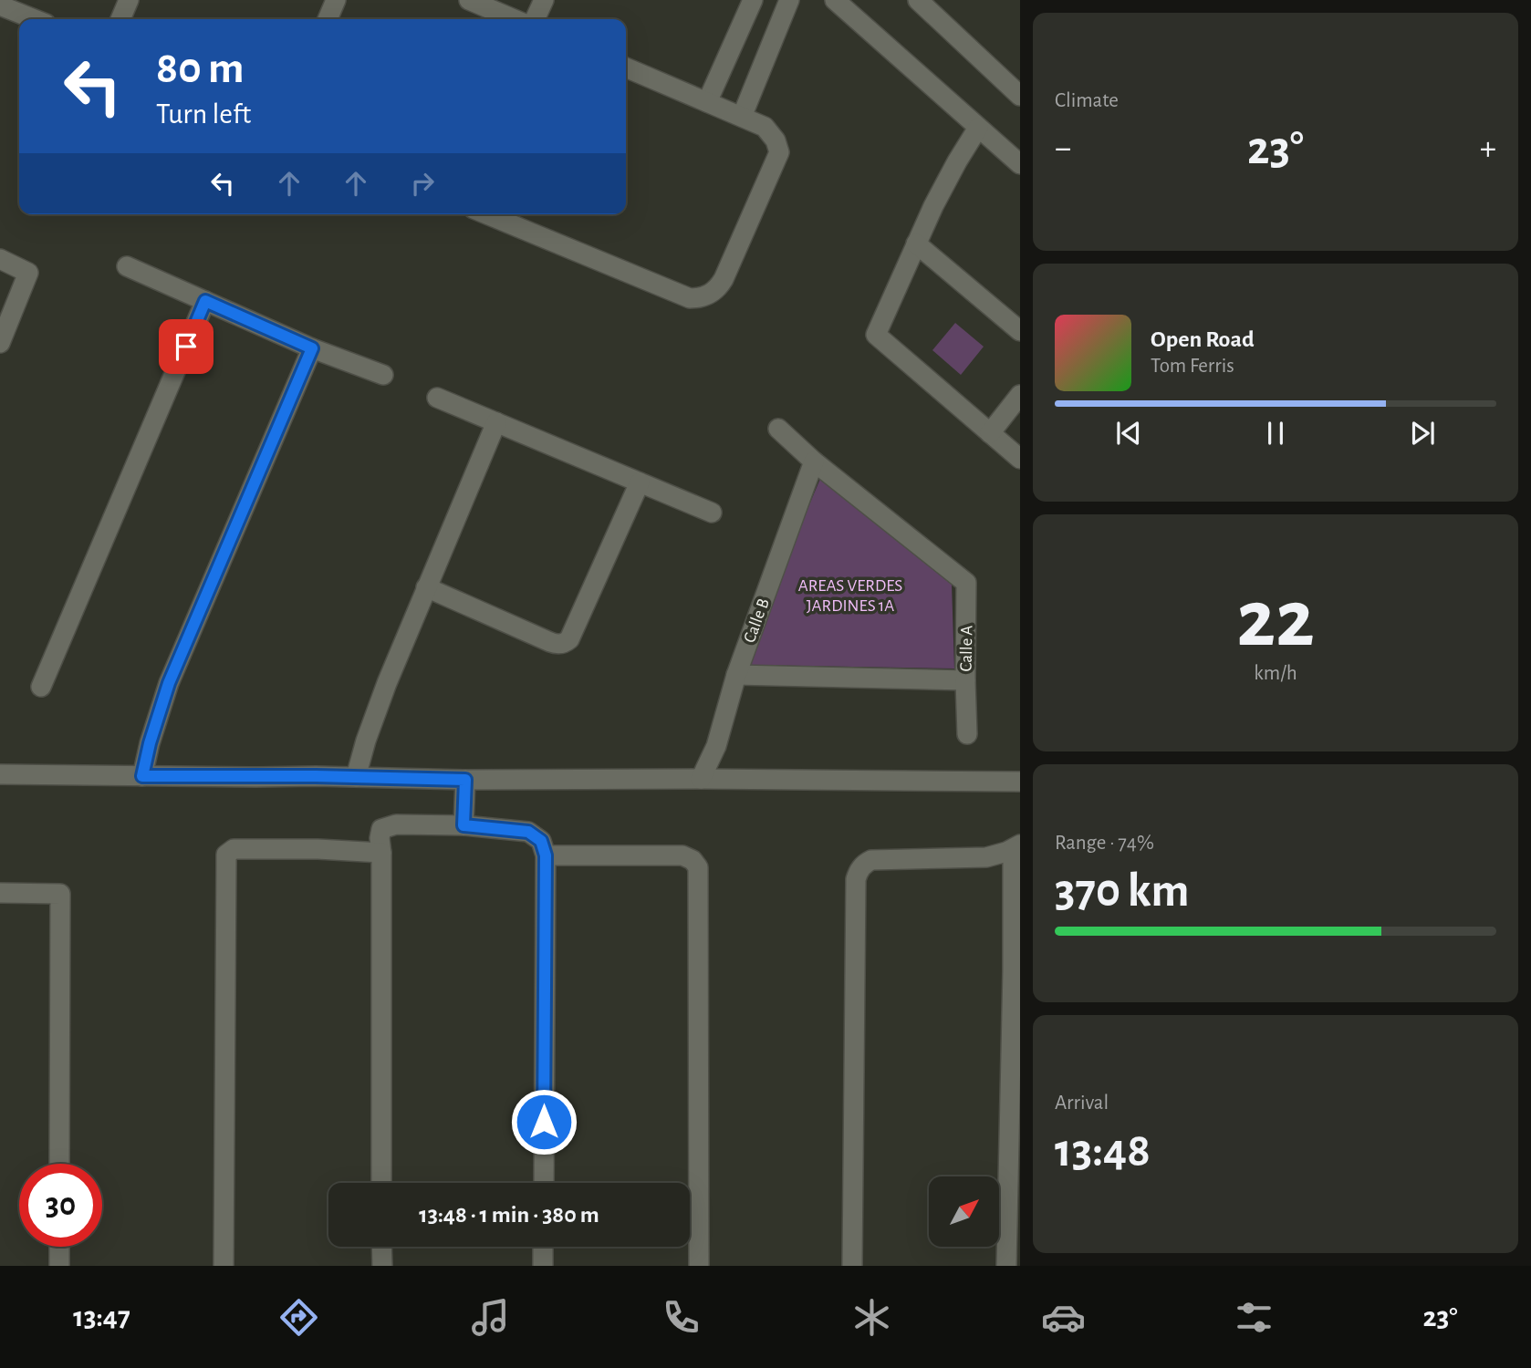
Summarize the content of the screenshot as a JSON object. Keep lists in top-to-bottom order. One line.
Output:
{"streets":{"street":["Calle B","Calle A"]},"crossings":[["Calle B","Calle A"]],"parks":["AREAS VERDES JARDINES 1A"],"north":"top right","page":{"tile":["Climate",["22","km/h"],["Range · 74%","370 km"],["Arrival","13:48"]],"turn":["80 m","Turn left"],"heat":["−","23°","+"],"song":["Open Road","Tom Ferris"],"limit":"30","trip":"13:48 · 1 min · 380 m","tabs":["13:47","23°"]}}
